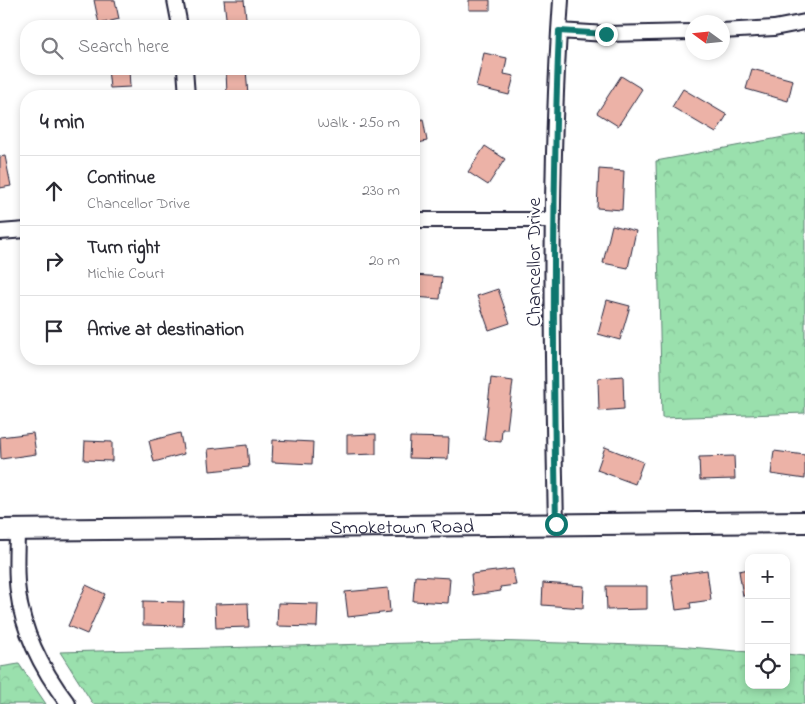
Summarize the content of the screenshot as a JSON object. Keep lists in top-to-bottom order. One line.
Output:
{"streets":{"main road":["Smoketown Road"],"street":["Chancellor Drive"]},"crossings":[["Chancellor Drive","Smoketown Road"]],"north":"left","page":{"search":"Search here","heading":["4 min","Walk · 250 m"],"list":[["Continue","Chancellor Drive","230 m"],["Turn right","Michie Court","20 m"],"Arrive at destination"],"map_buttons":["+","−"]}}
